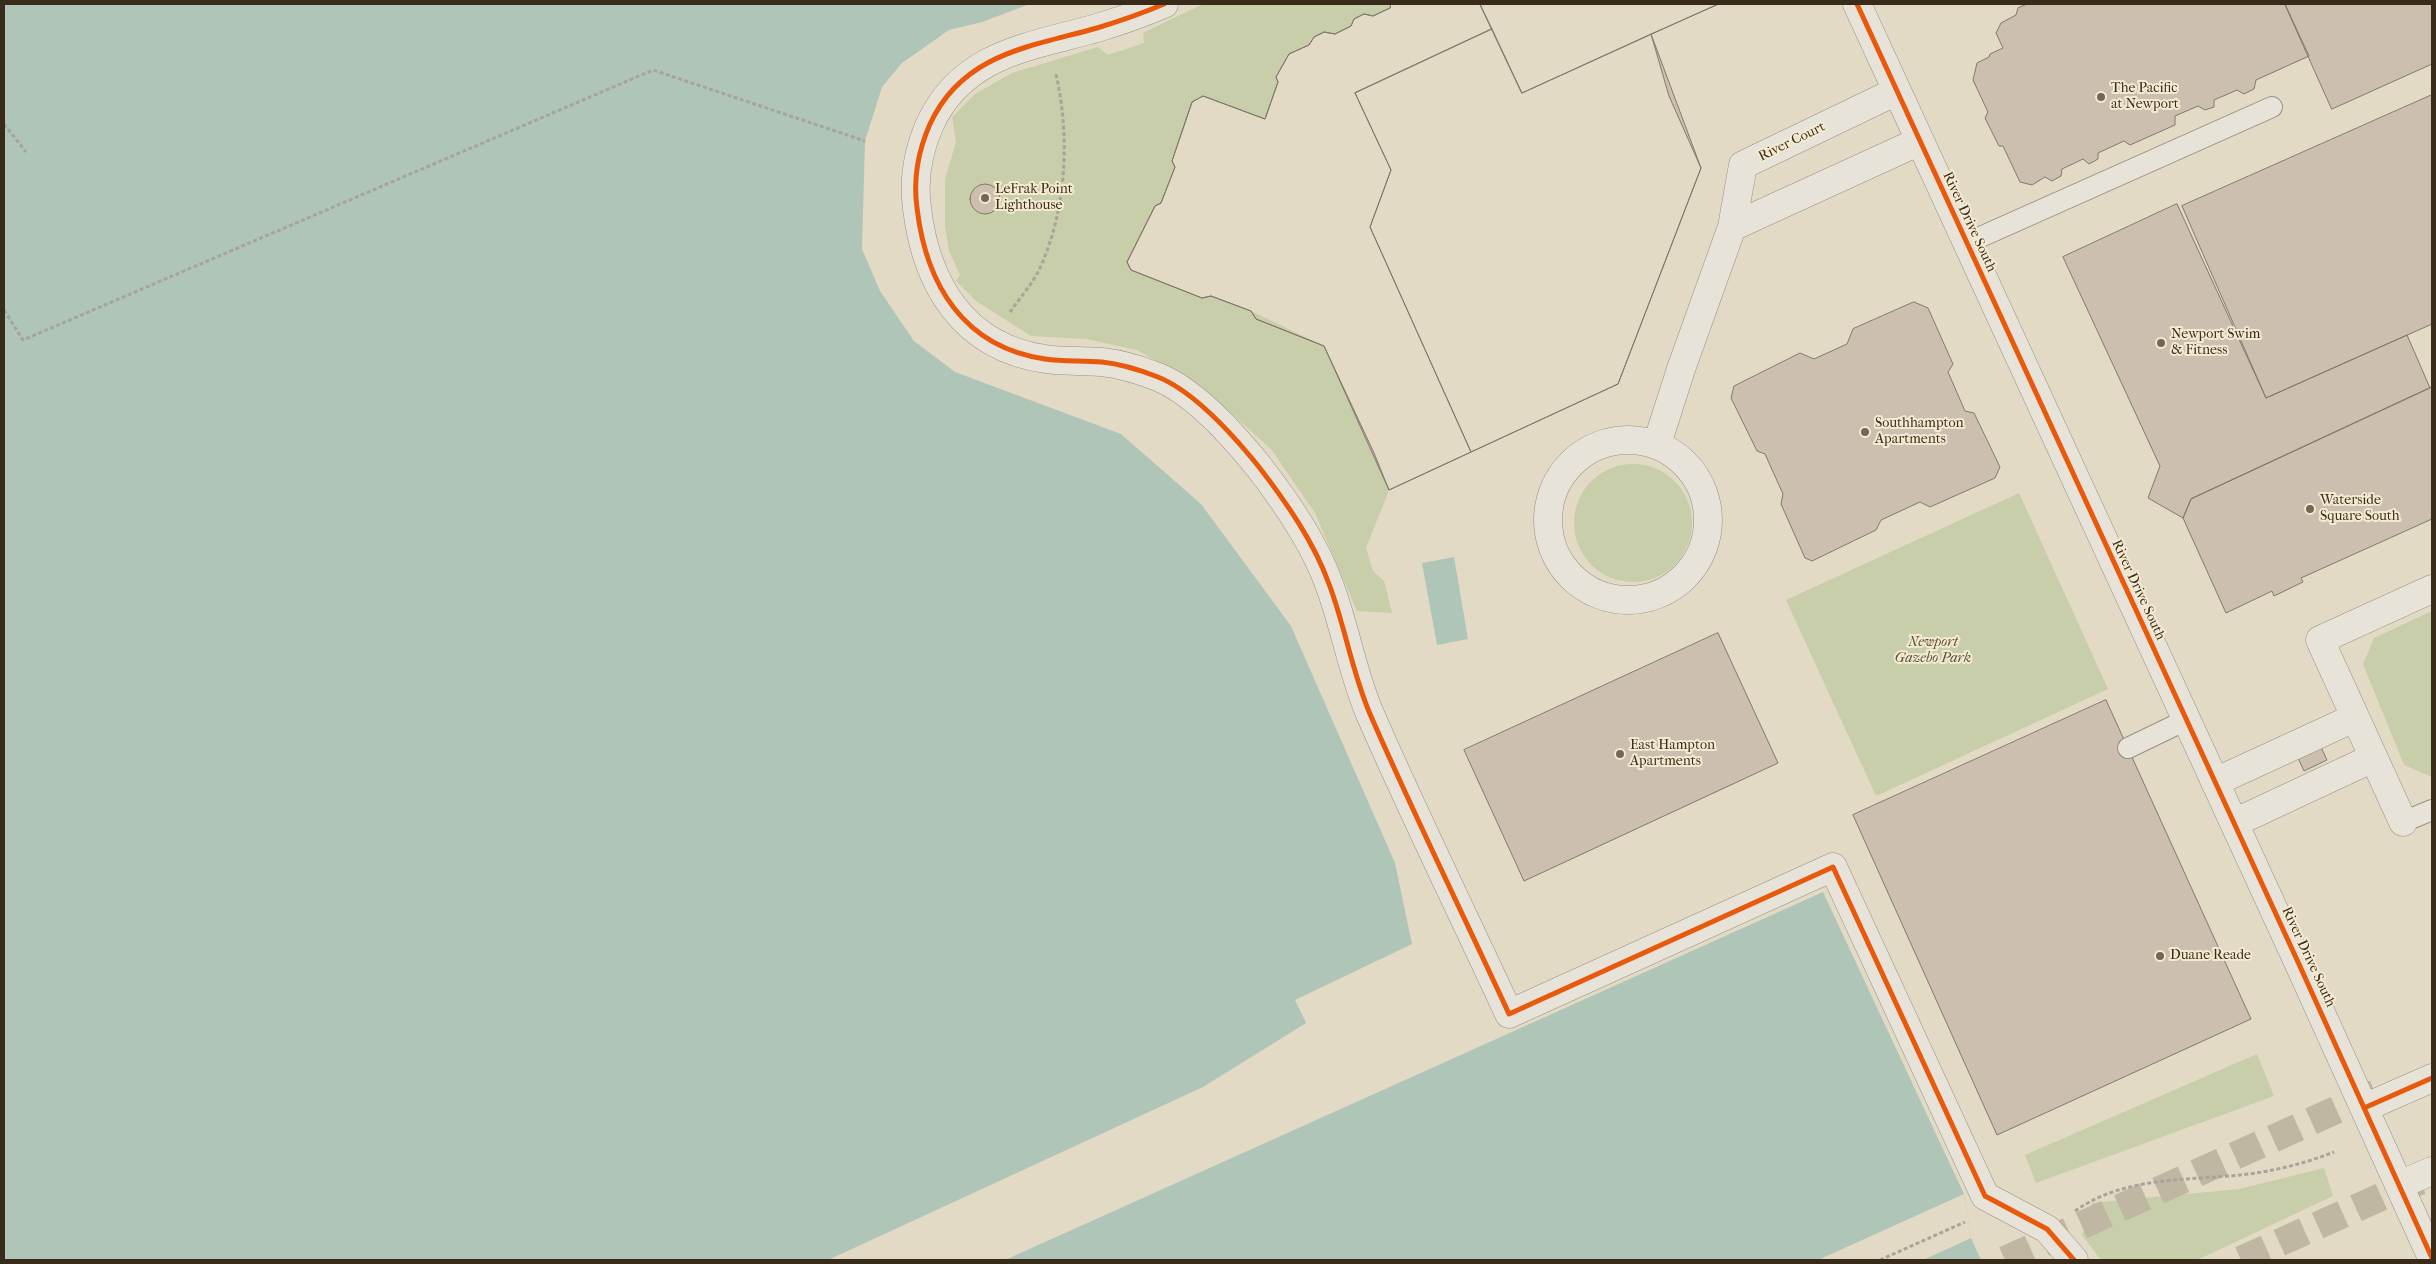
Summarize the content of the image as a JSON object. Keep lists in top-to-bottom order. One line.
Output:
{"streets":{"street":["River Court","River Drive South"]},"crossings":[["River Court","River Drive South"]],"parks":["Newport Gazebo Park"],"places":["The Pacific at Newport","LeFrak Point Lighthouse","Newport Swim & Fitness","Southhampton Apartments","Waterside Square South","East Hampton Apartments","Duane Reade"]}
